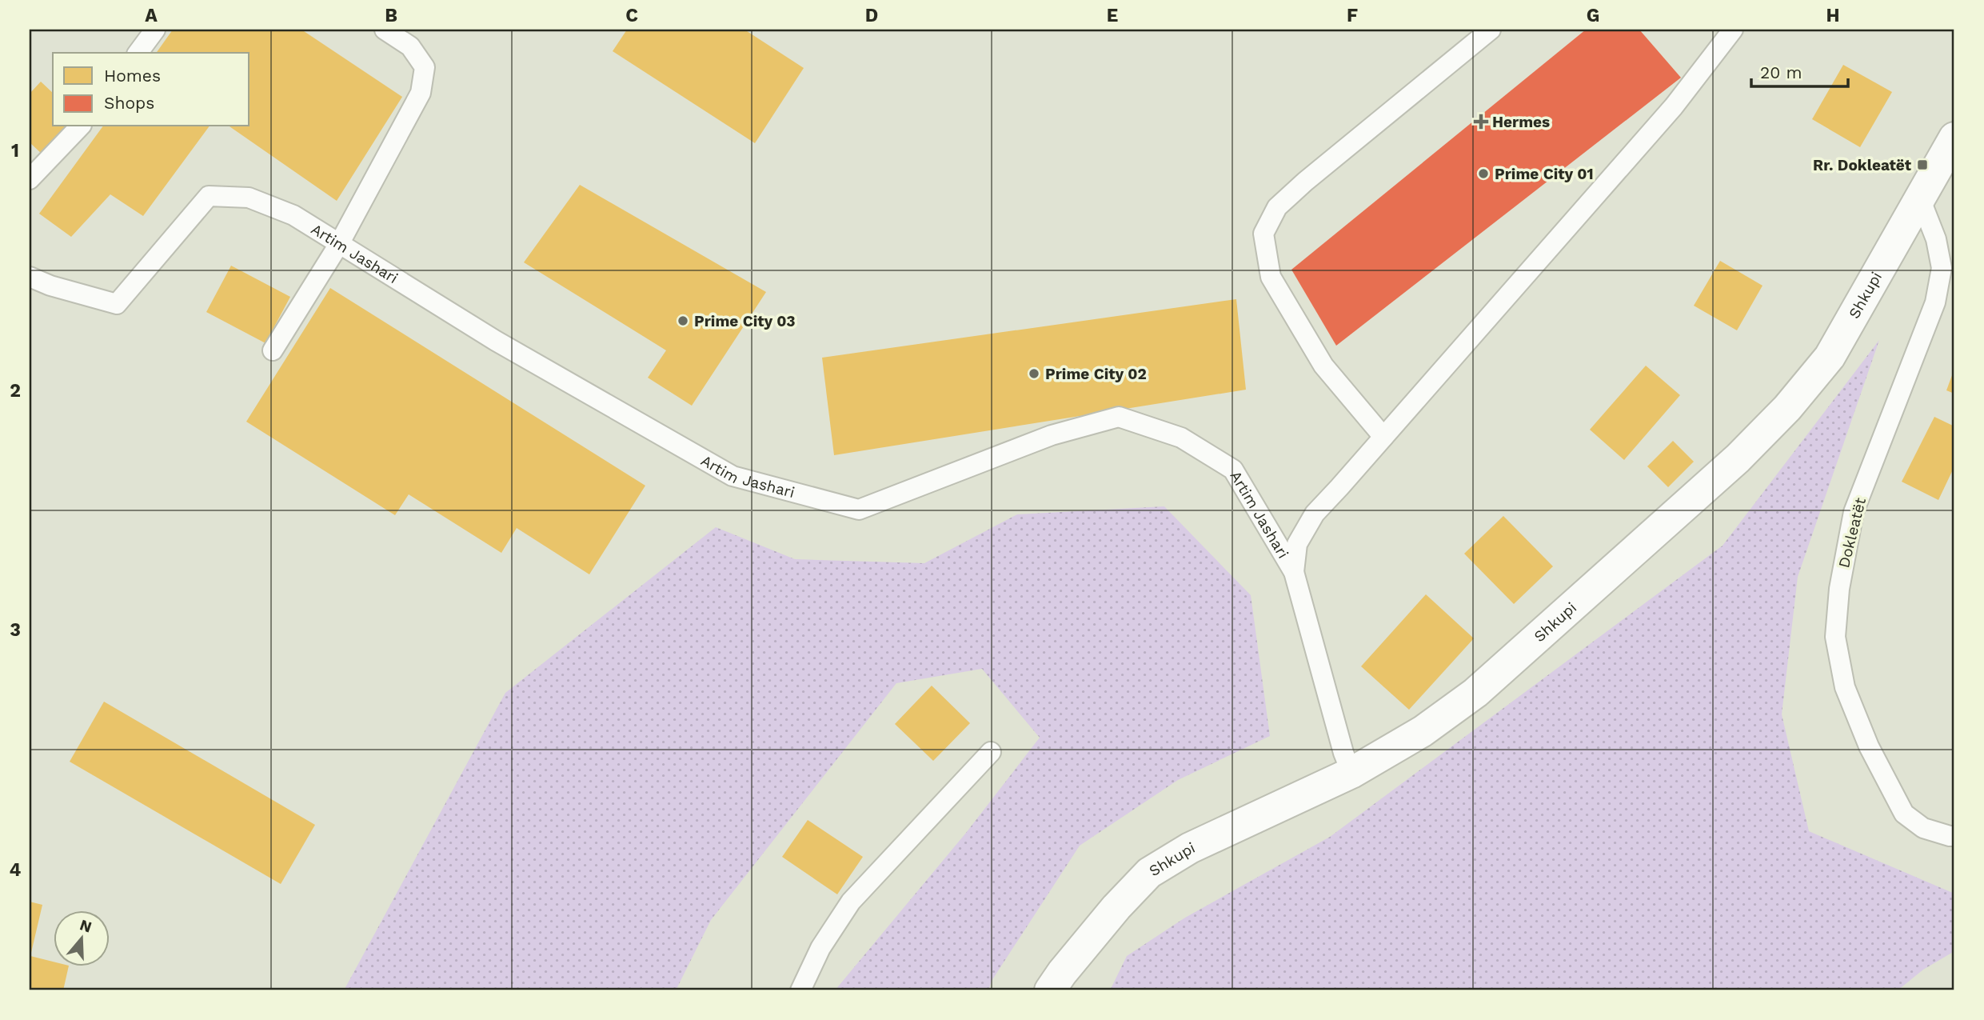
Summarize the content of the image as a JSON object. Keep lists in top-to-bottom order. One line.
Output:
{"streets":{"street":["Shkupi"],"lane":["Artim Jashari","Dokleatët"]},"crossings":[["Artim Jashari","Shkupi"],["Shkupi","Dokleatët"]],"places":{"health":["Hermes"],"transit":["Rr. Dokleatët"],"other":["Prime City 01","Prime City 03","Prime City 02"]},"legend":["Homes","Shops"],"scale_bar":"20 m","north":"top","grid":{"columns":["A","B","C","D","E","F","G","H"],"rows":["1","2","3","4"]}}
